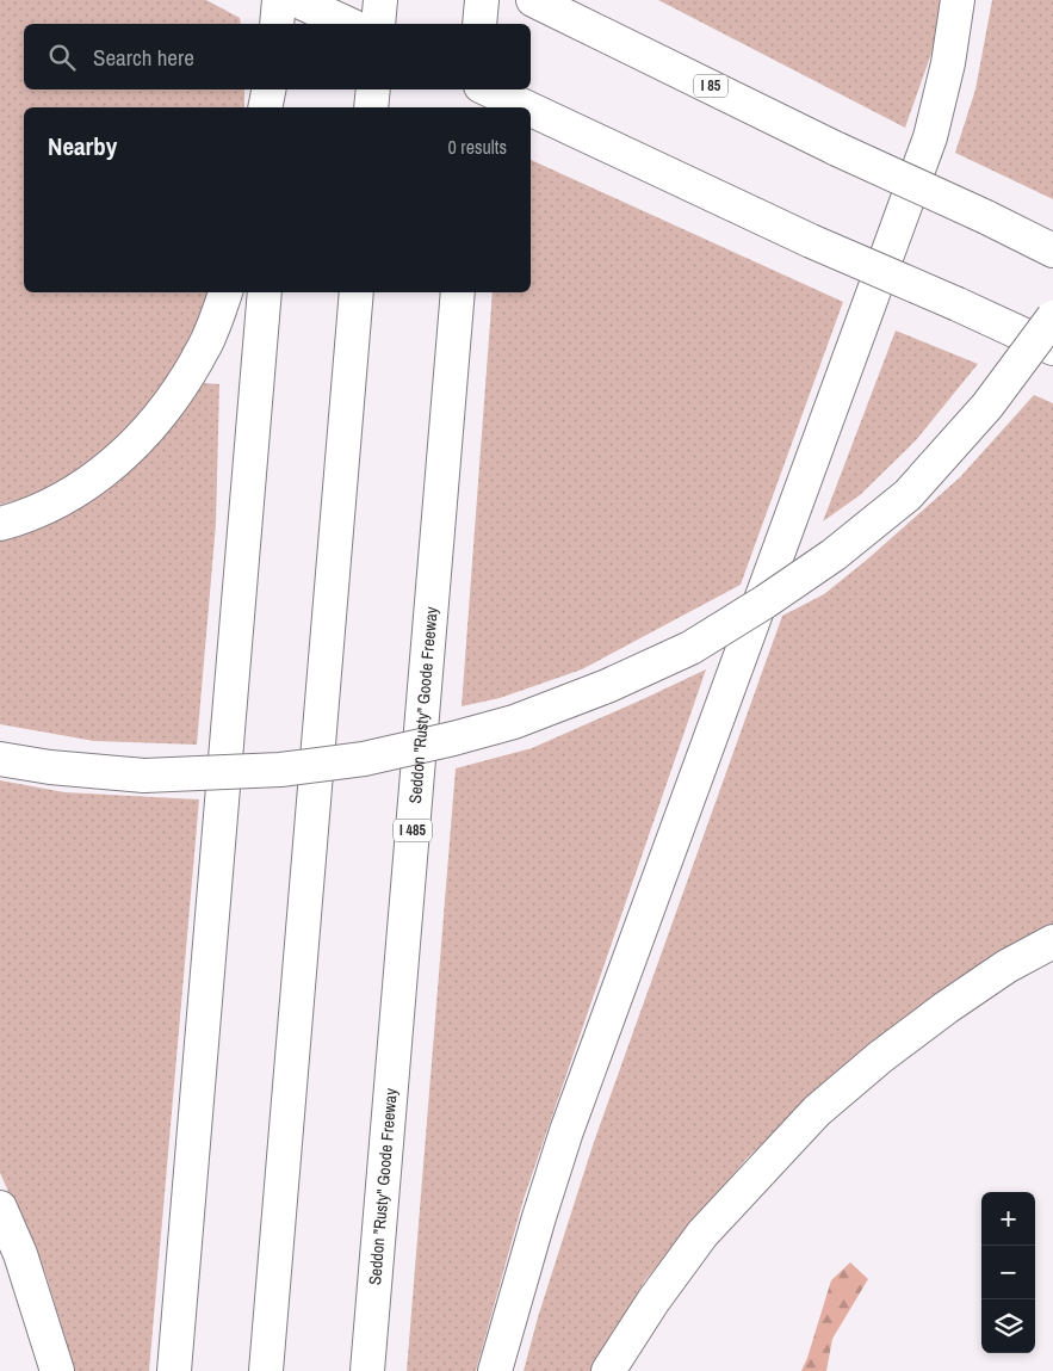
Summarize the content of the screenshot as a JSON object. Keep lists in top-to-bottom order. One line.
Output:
{"streets":{"highway":["I 85","Seddon \"Rusty\" Goode Freeway","I 485"]},"page":{"search":"Search here","heading":["Nearby","0 results"],"map_buttons":["+","−"]}}
